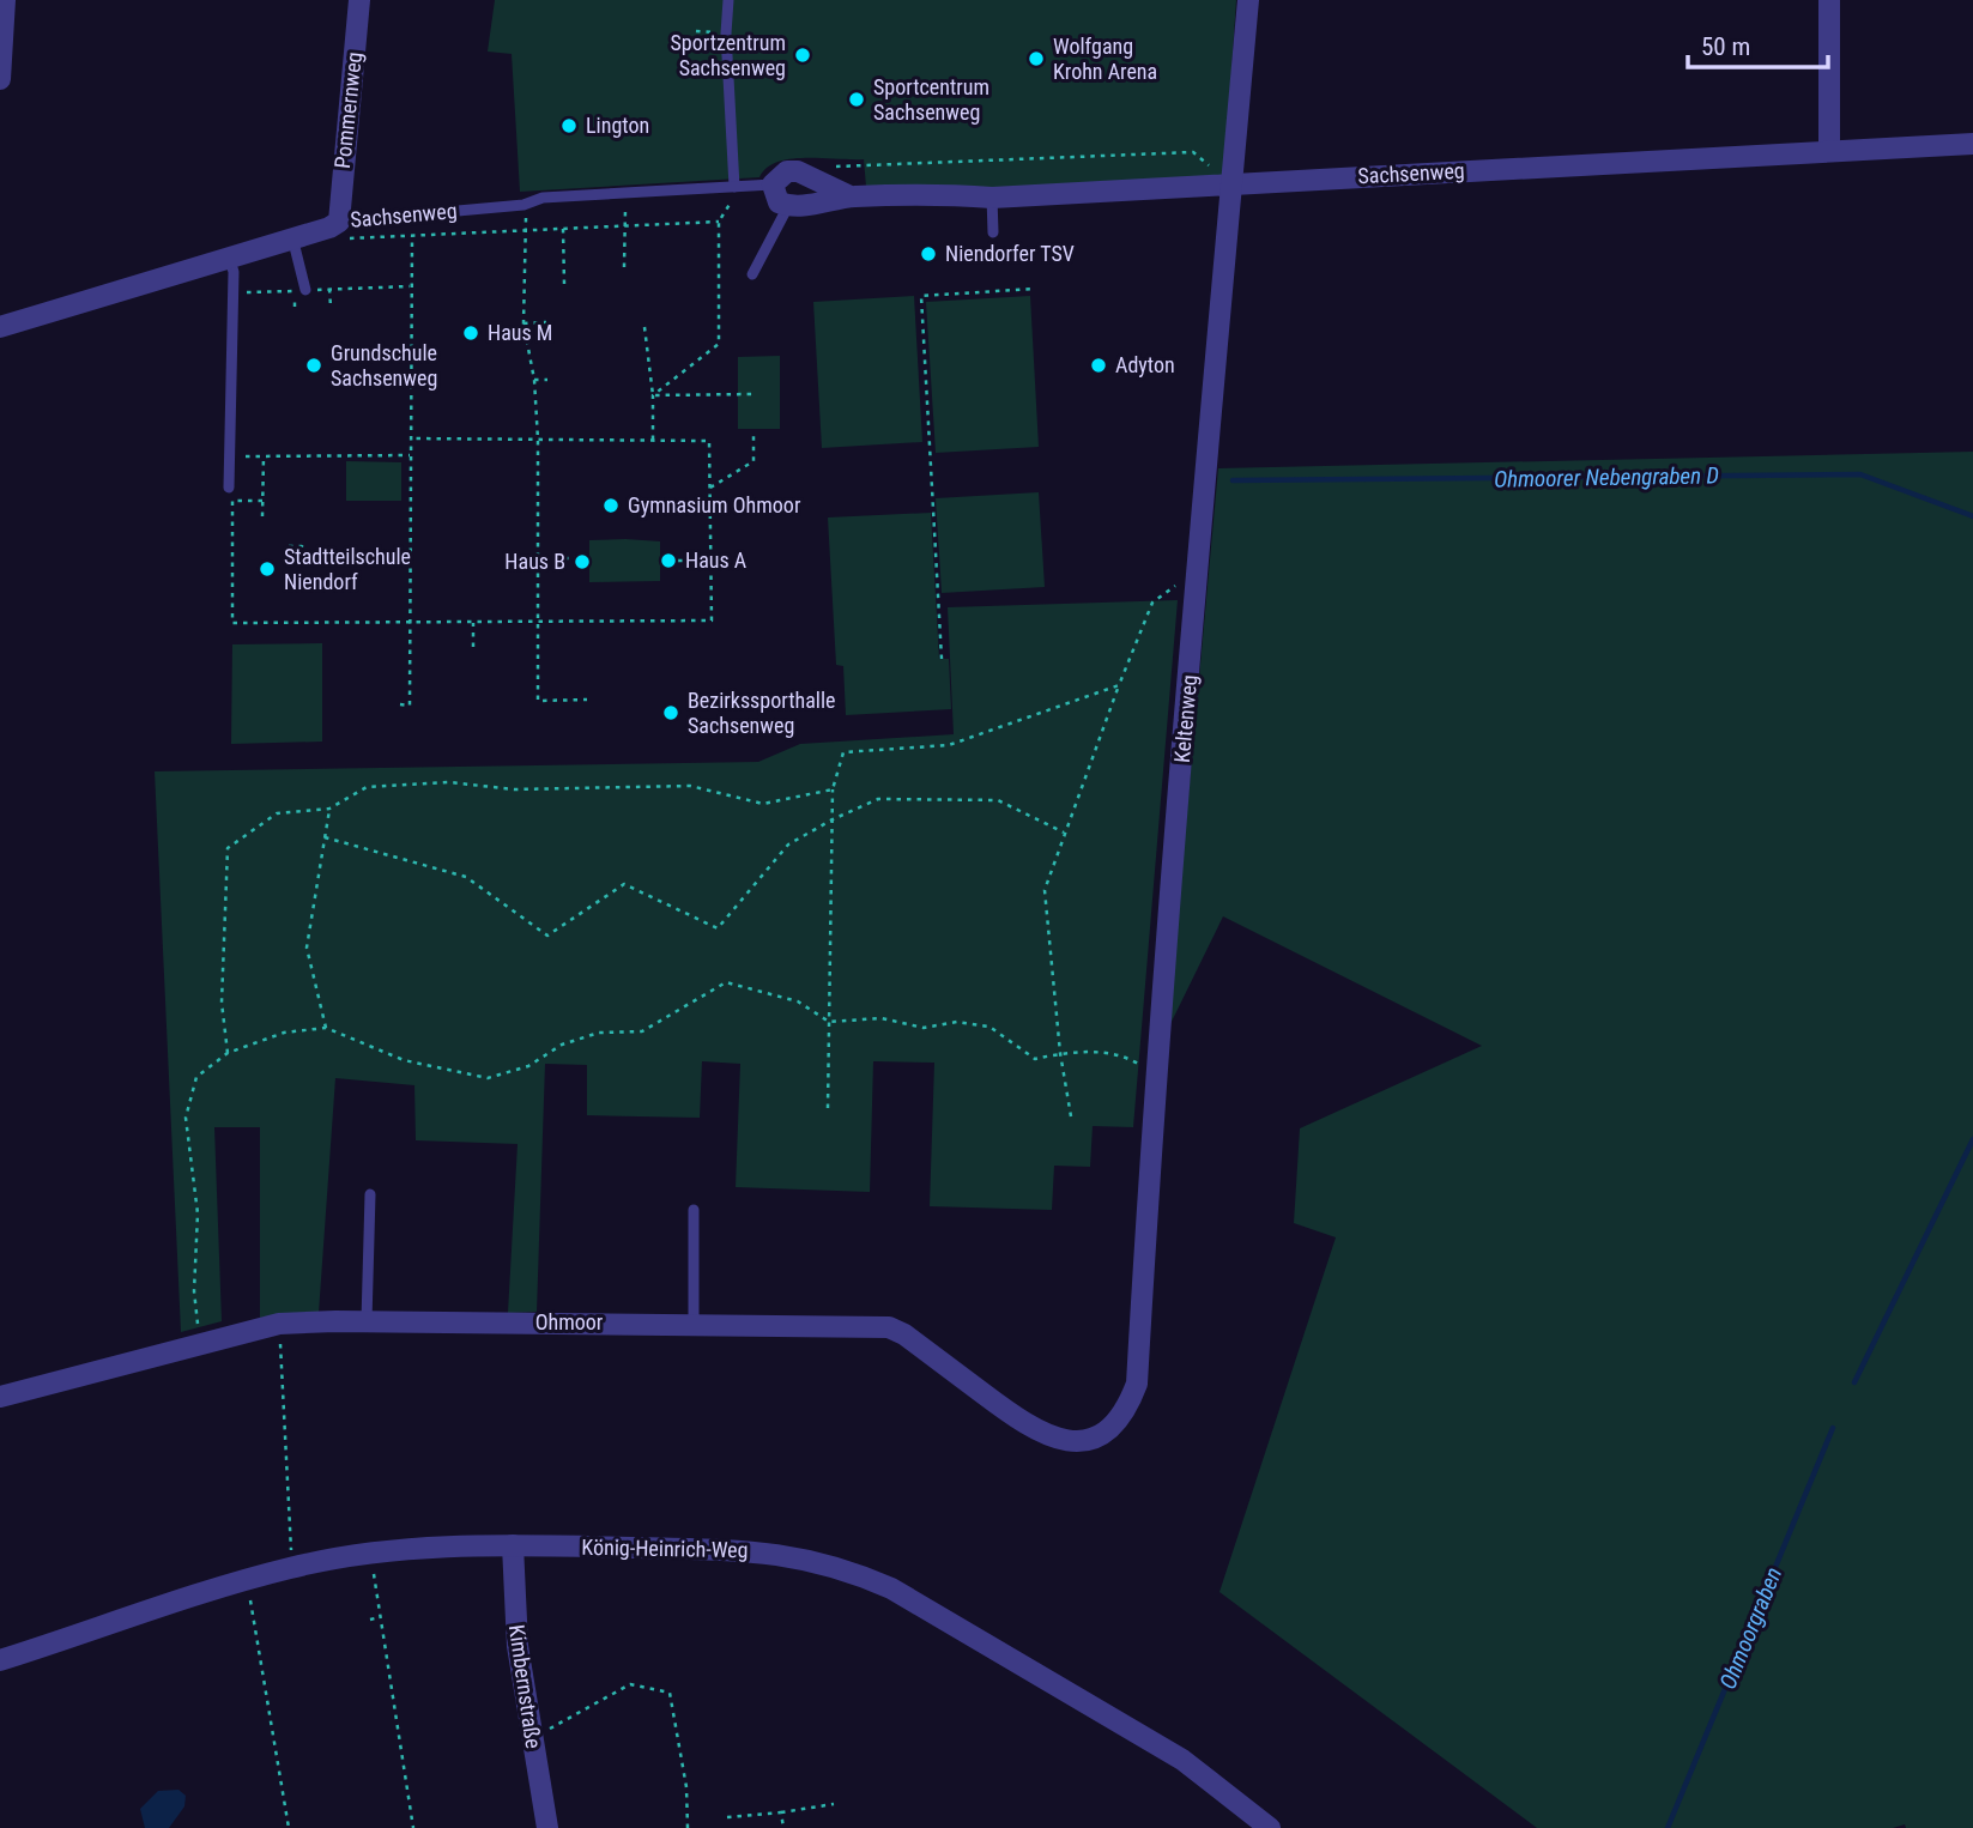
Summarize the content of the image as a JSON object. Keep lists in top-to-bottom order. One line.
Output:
{"streets":{"street":["Pommernweg","Sachsenweg","Keltenweg","Ohmoor","König-Heinrich-Weg","Kimbernstraße"]},"crossings":[["Pommernweg","Sachsenweg"],["Sachsenweg","Keltenweg"],["Keltenweg","Ohmoor"],["König-Heinrich-Weg","Kimbernstraße"]],"water":["Ohmoorer Nebengraben D","Ohmoorgraben"],"places":["Sportzentrum Sachsenweg","Wolfgang Krohn Arena","Sportcentrum Sachsenweg","Lington","Niendorfer TSV","Haus M","Grundschule Sachsenweg","Adyton","Gymnasium Ohmoor","Haus A","Haus B","Stadtteilschule Niendorf","Bezirkssporthalle Sachsenweg"],"scale_bar":"50 m"}
